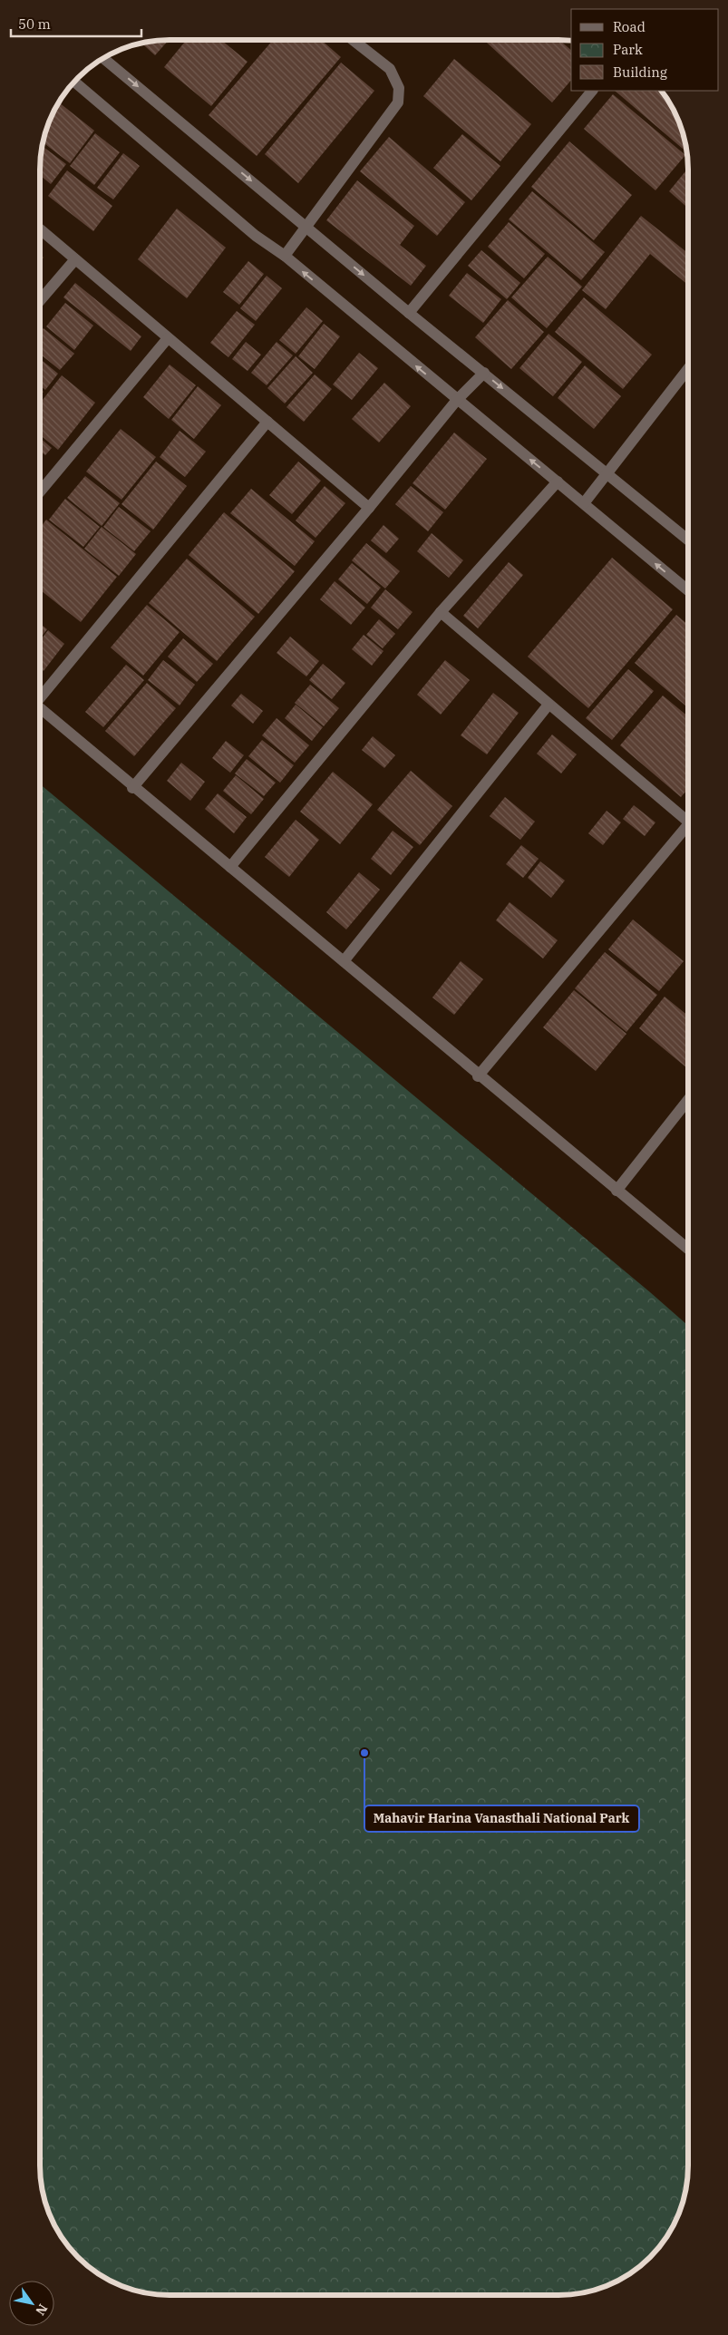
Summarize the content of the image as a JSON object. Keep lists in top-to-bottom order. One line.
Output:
{"places":["Mahavir Harina Vanasthali National Park"],"legend":["Road","Park","Building"],"scale_bar":"50 m","north":"bottom right"}
